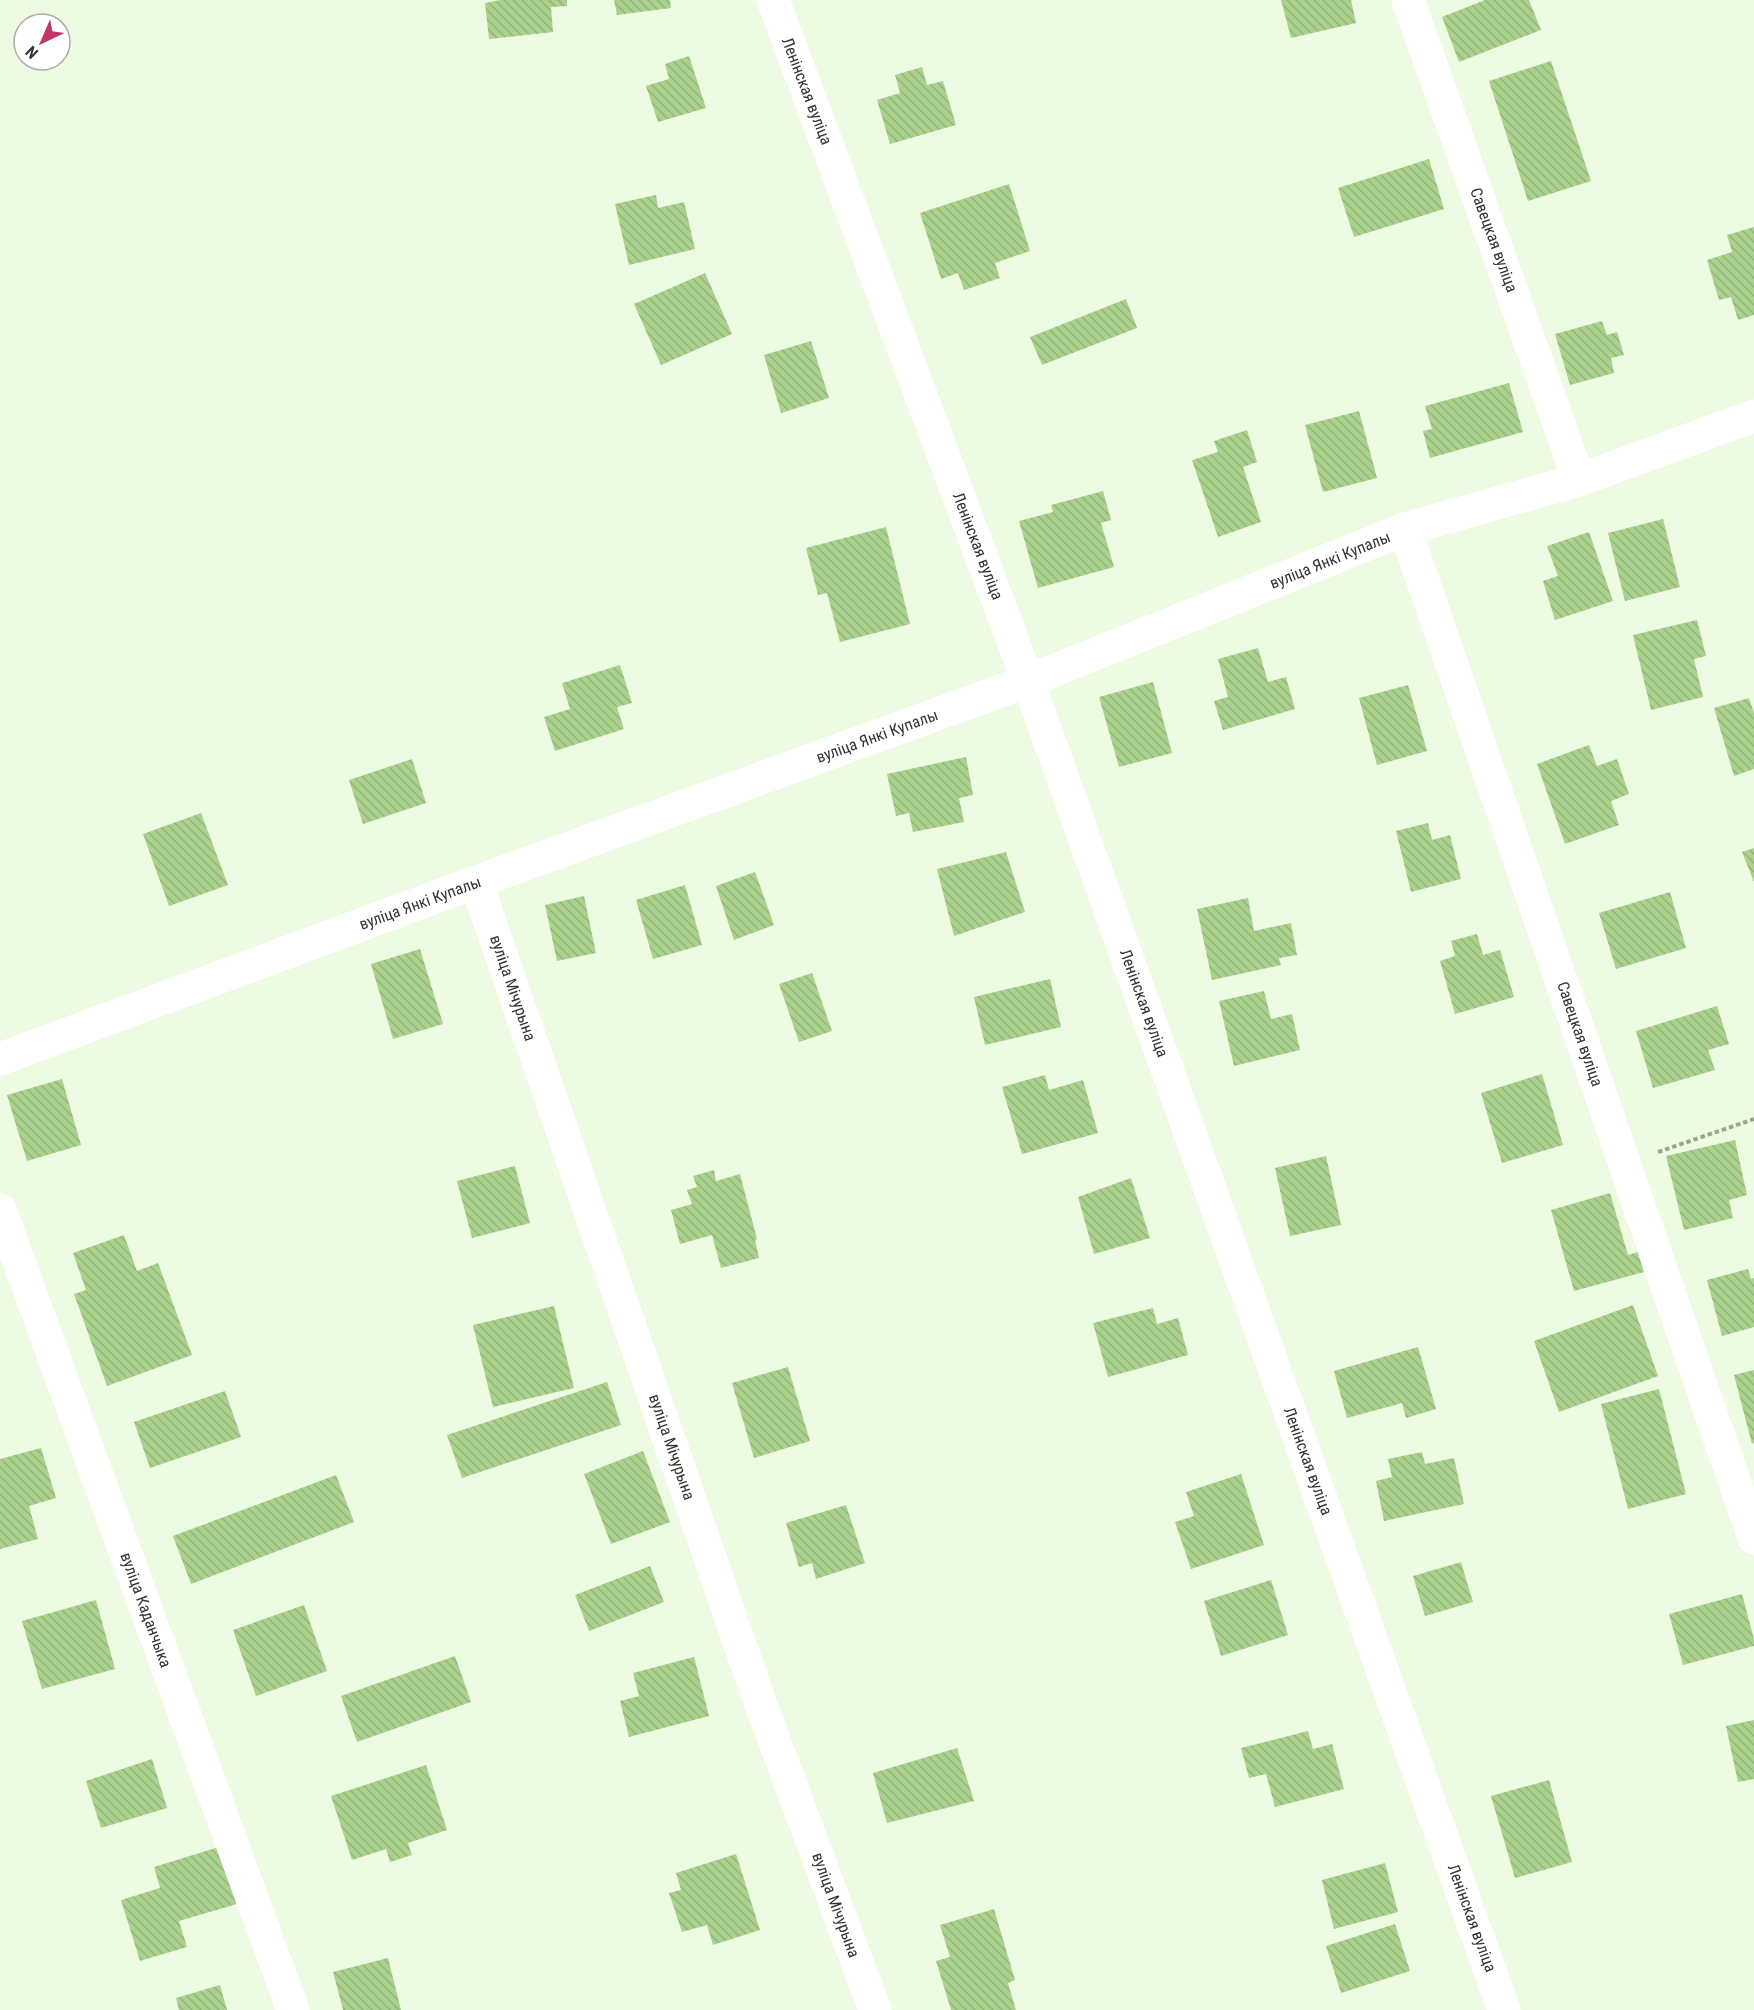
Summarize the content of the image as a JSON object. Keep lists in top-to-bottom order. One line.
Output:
{"streets":{"street":["Ленінская вуліца","Савецкая вуліца","вуліца Янкі Купалы","вуліца Мічурына","вуліца Каданчыка"]},"crossings":[["Ленінская вуліца","вуліца Янкі Купалы"],["Савецкая вуліца","вуліца Янкі Купалы"],["вуліца Янкі Купалы","вуліца Мічурына"]],"north":"bottom left"}
